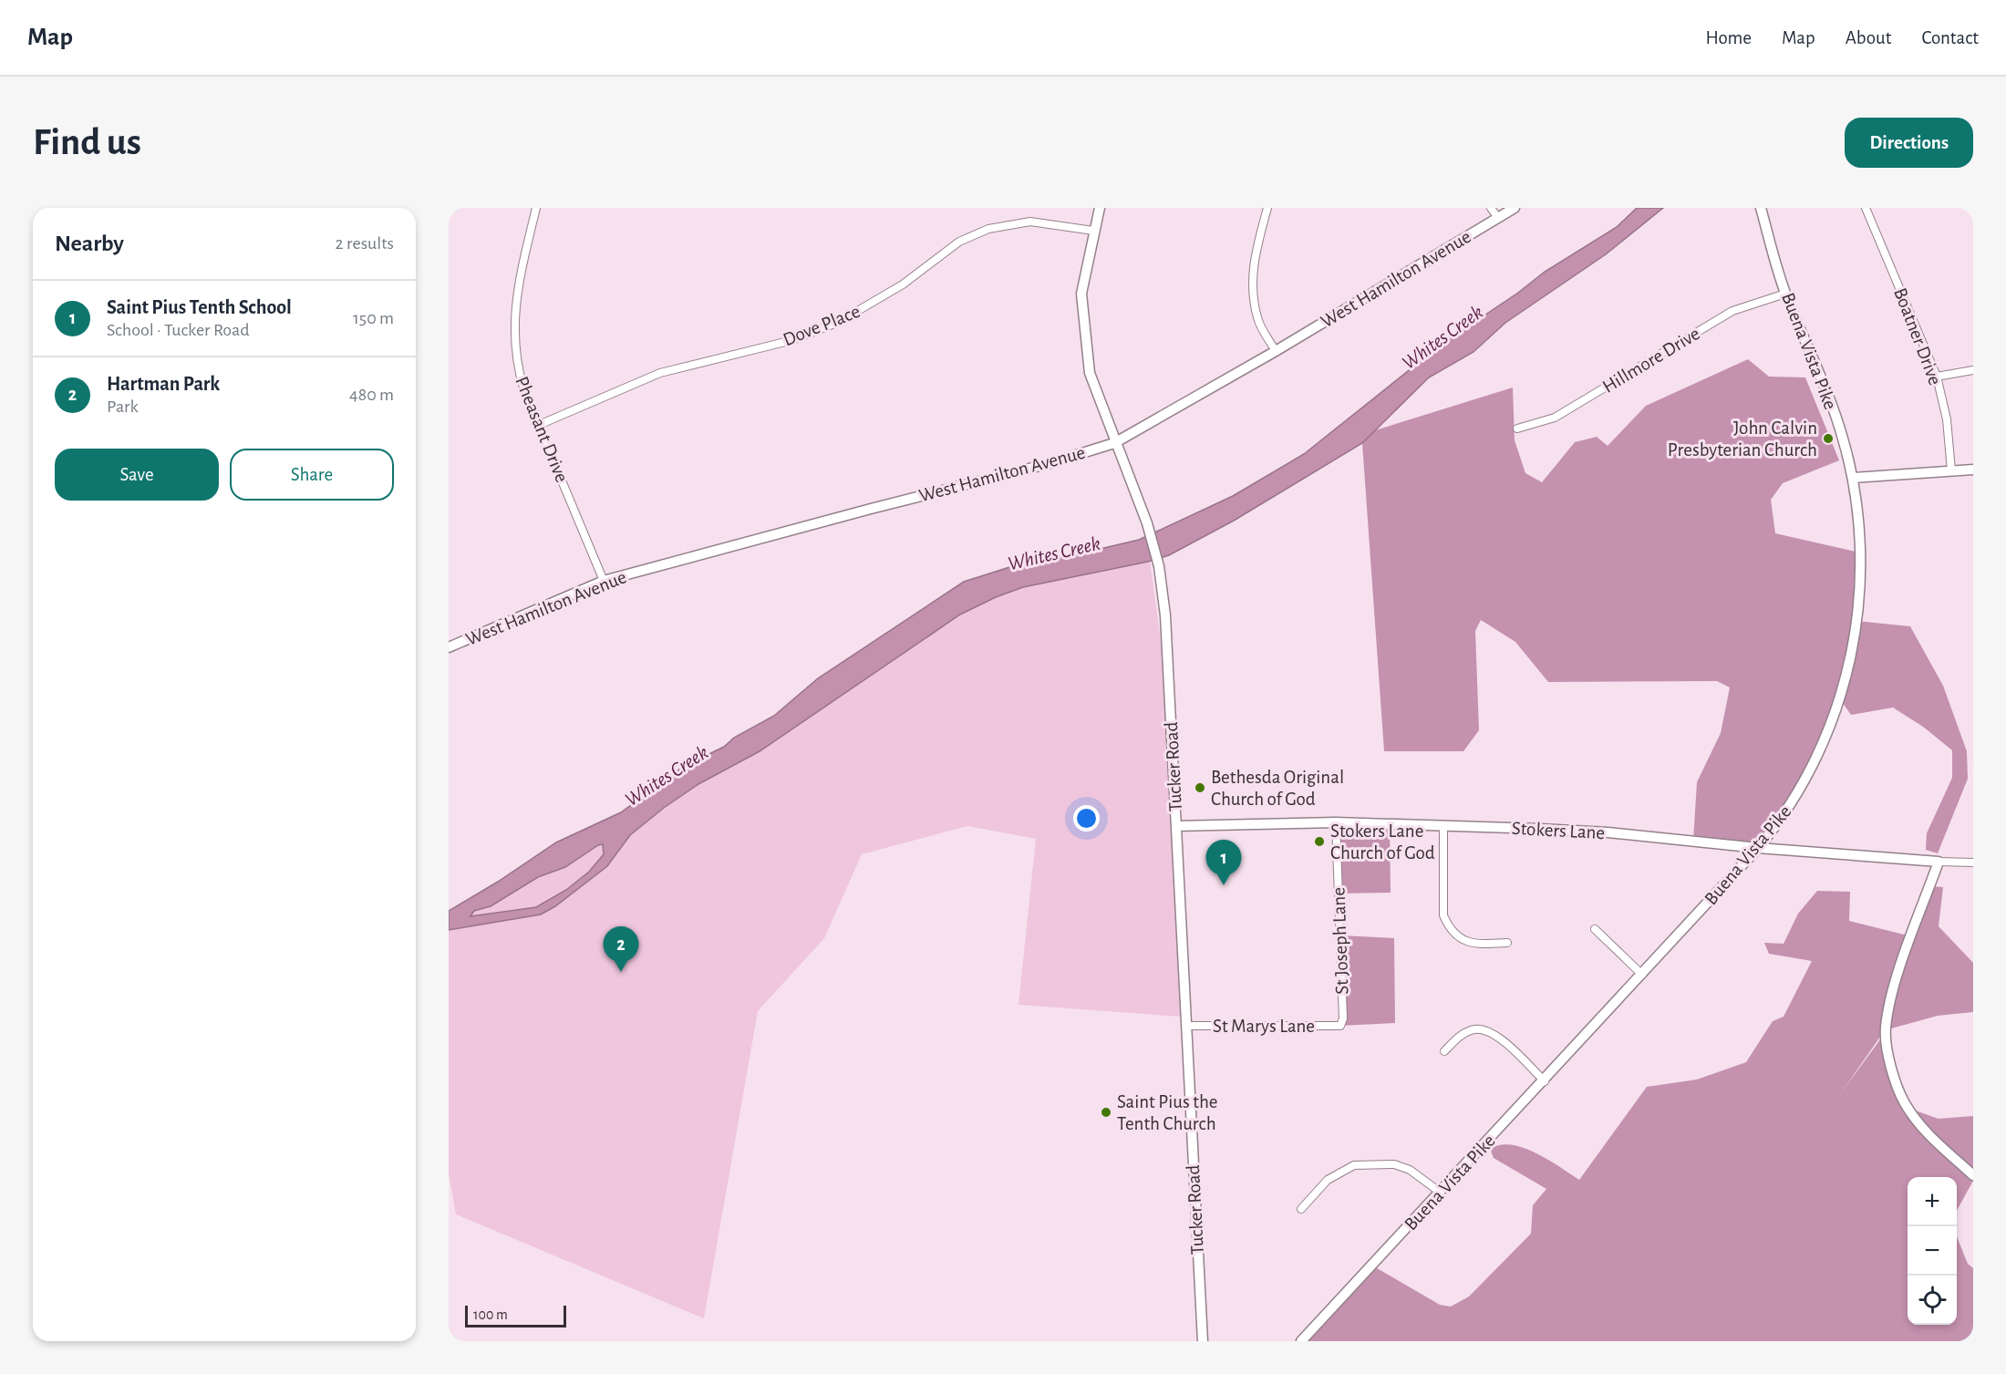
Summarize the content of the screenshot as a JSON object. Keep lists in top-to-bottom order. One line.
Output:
{"streets":{"street":["West Hamilton Avenue","Dove Place","Boatner Drive","Buena Vista Pike","Hillmore Drive","Pheasant Drive","Tucker Road","Stokers Lane","St Joseph Lane","St Marys Lane"]},"crossings":[["West Hamilton Avenue","Pheasant Drive"],["West Hamilton Avenue","Tucker Road"],["Dove Place","Pheasant Drive"],["Dove Place","Tucker Road"],["Buena Vista Pike","Hillmore Drive"],["Buena Vista Pike","Stokers Lane"],["Tucker Road","Stokers Lane"],["Tucker Road","St Marys Lane"],["Stokers Lane","St Joseph Lane"],["St Joseph Lane","St Marys Lane"]],"water":["Whites Creek"],"places":["John Calvin Presbyterian Church","Bethesda Original Church of God","Stokers Lane Church of God","Saint Pius the Tenth Church"],"scale_bar":"100 m","page":{"header":"Map","nav":["Home","Map","About","Contact"],"buttons":["Directions",["Save","Share"]],"title":"Find us","heading":["Nearby","2 results"],"list":[{"mark":"1","name":"Saint Pius Tenth School","note":"School · Tucker Road","value":"150 m"},{"mark":"2","name":"Hartman Park","note":"Park","value":"480 m"}],"pins":["1","2"],"map_buttons":["+","−"],"scale":"100 m"}}
